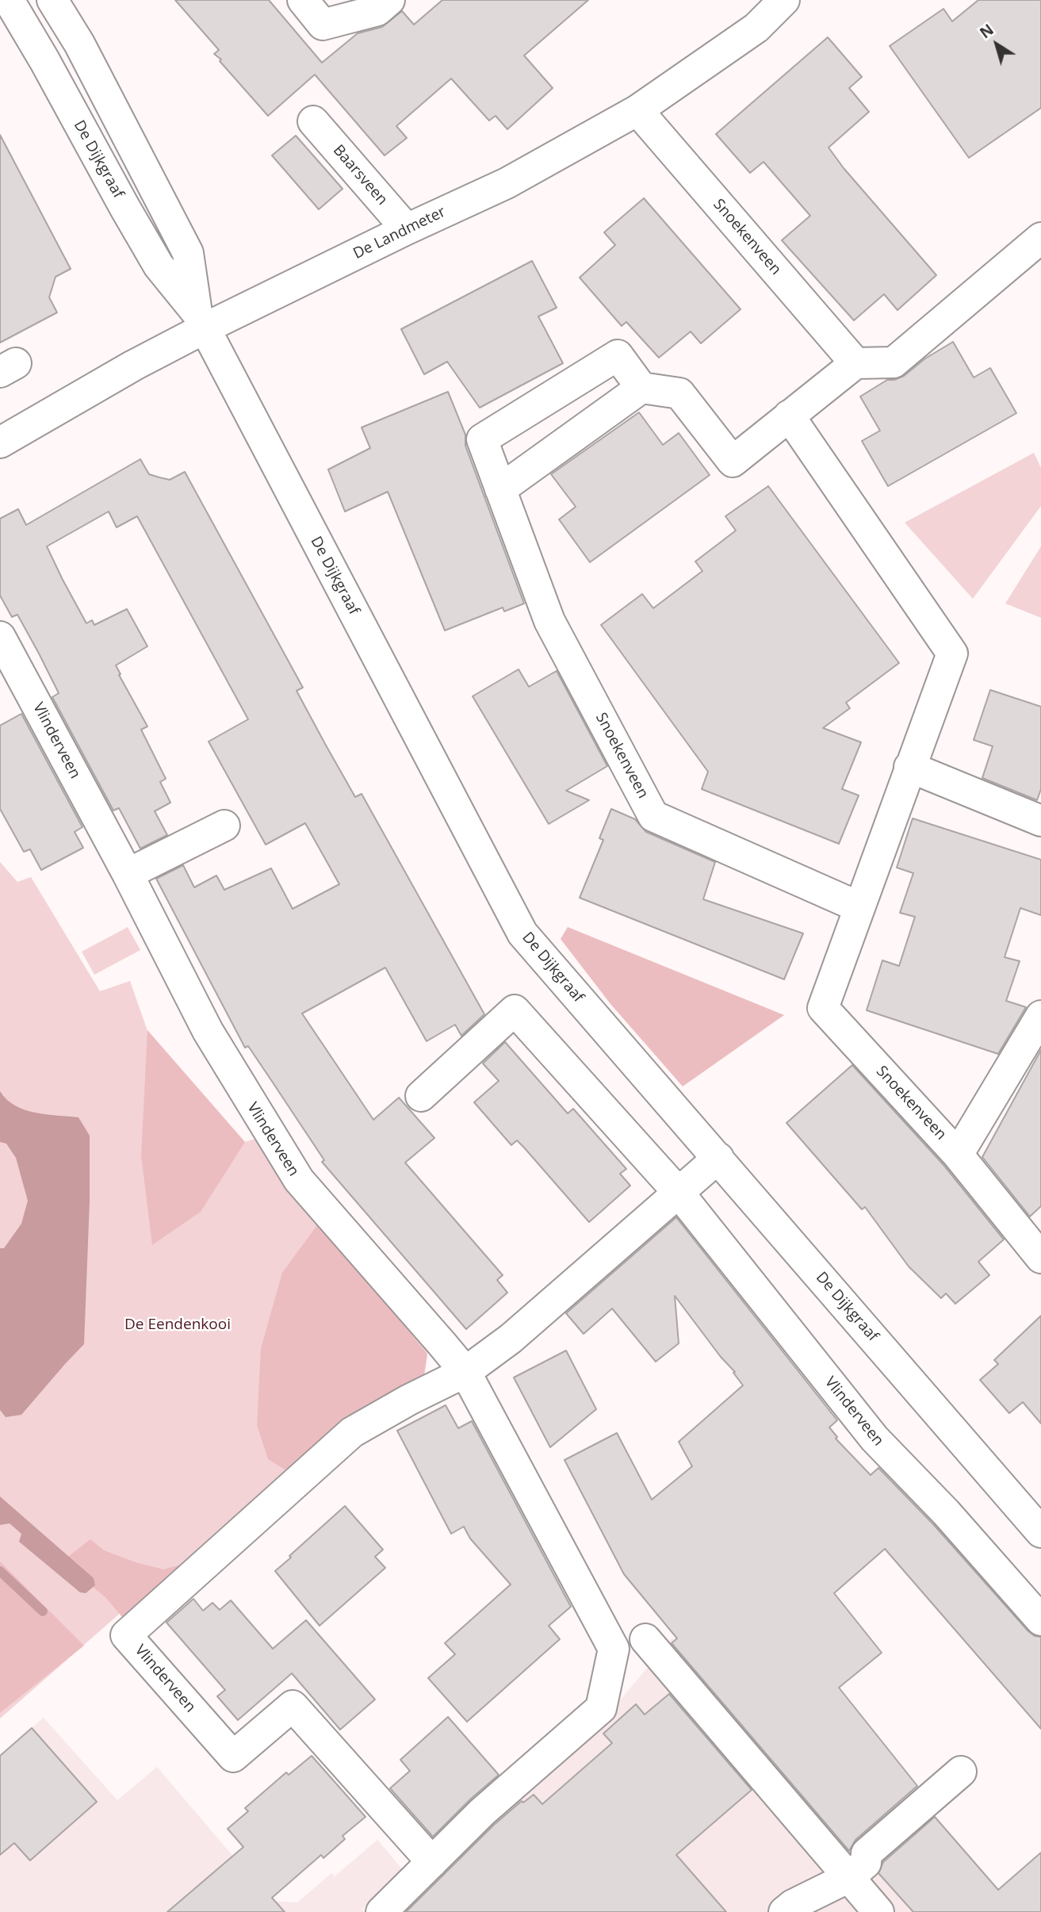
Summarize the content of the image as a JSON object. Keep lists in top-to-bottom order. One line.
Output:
{"streets":{"street":["De Dijkgraaf","Baarsveen","De Landmeter","Snoekenveen","Vlinderveen"]},"crossings":[["De Dijkgraaf","De Landmeter"],["De Dijkgraaf","Vlinderveen"],["Baarsveen","De Landmeter"],["De Landmeter","Snoekenveen"]],"parks":["De Eendenkooi"],"north":"top left"}
